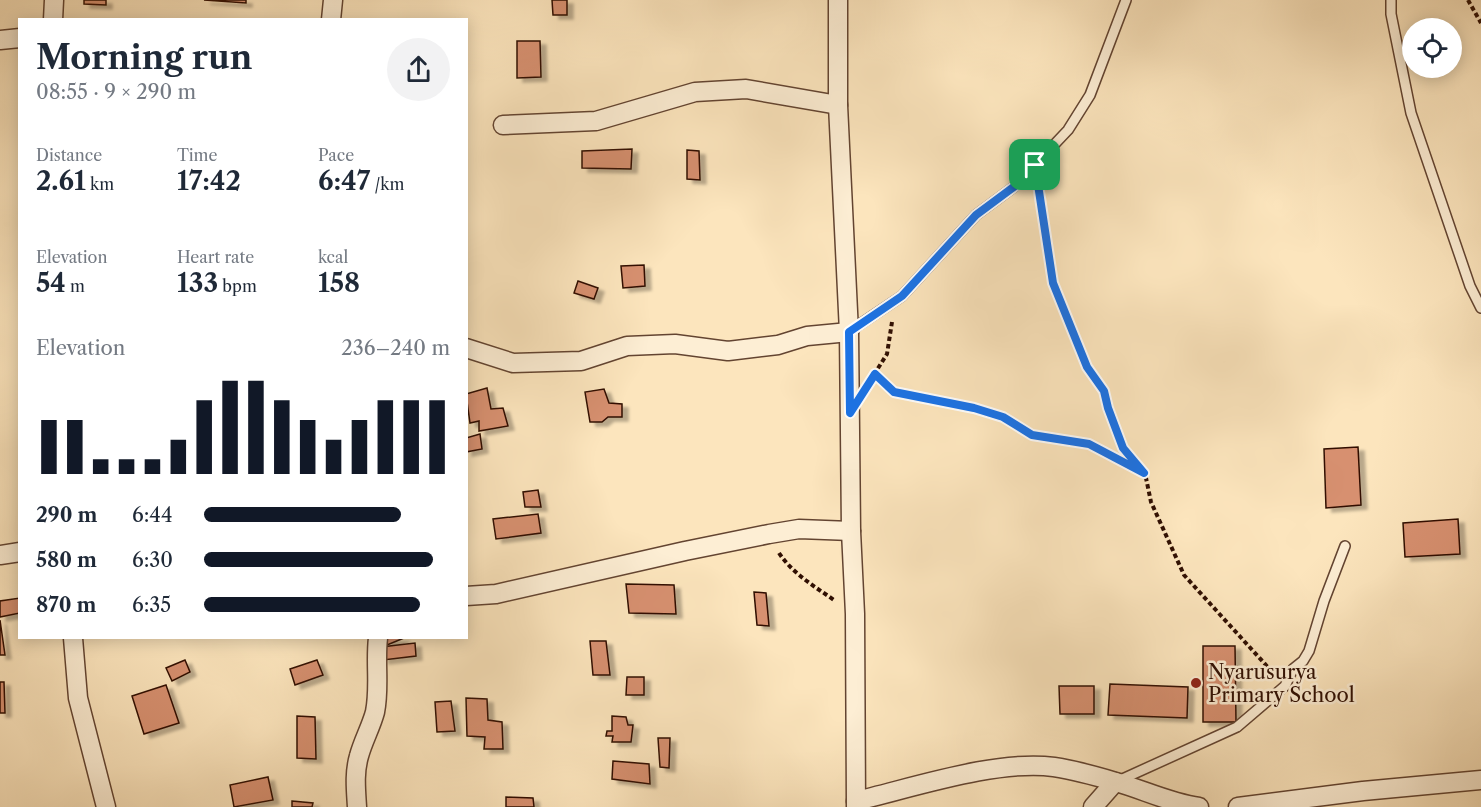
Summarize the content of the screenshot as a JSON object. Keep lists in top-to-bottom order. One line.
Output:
{"places":["Nyarusurya Primary School"],"page":{"heading":["Morning run","08:55 · 9 × 290 m"],"stats":[["Distance","2.61 km"],["Time","17:42"],["Pace","6:47 /km"],["Elevation","54 m"],["Heart rate","133 bpm"],["kcal","158"]],"chart":["Elevation","236–240 m"],"list":[{"name":"290 m","note":"6:44"},{"name":"580 m","note":"6:30"},{"name":"870 m","note":"6:35"}]}}
